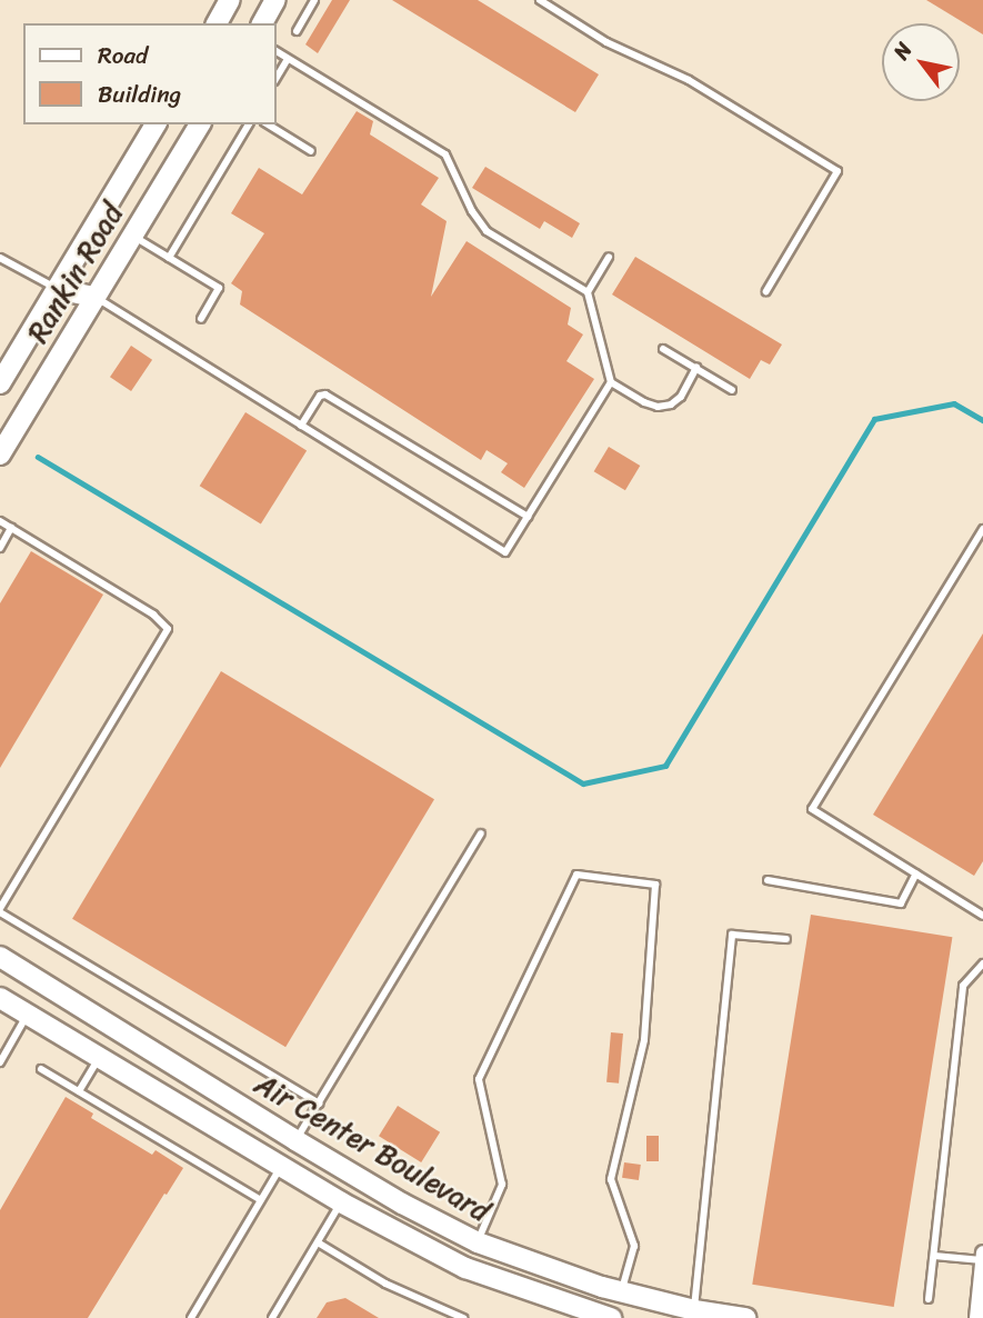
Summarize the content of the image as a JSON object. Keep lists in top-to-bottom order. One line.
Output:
{"streets":{"street":["Rankin Road","Air Center Boulevard"]},"legend":["Road","Building"],"north":"top left"}
